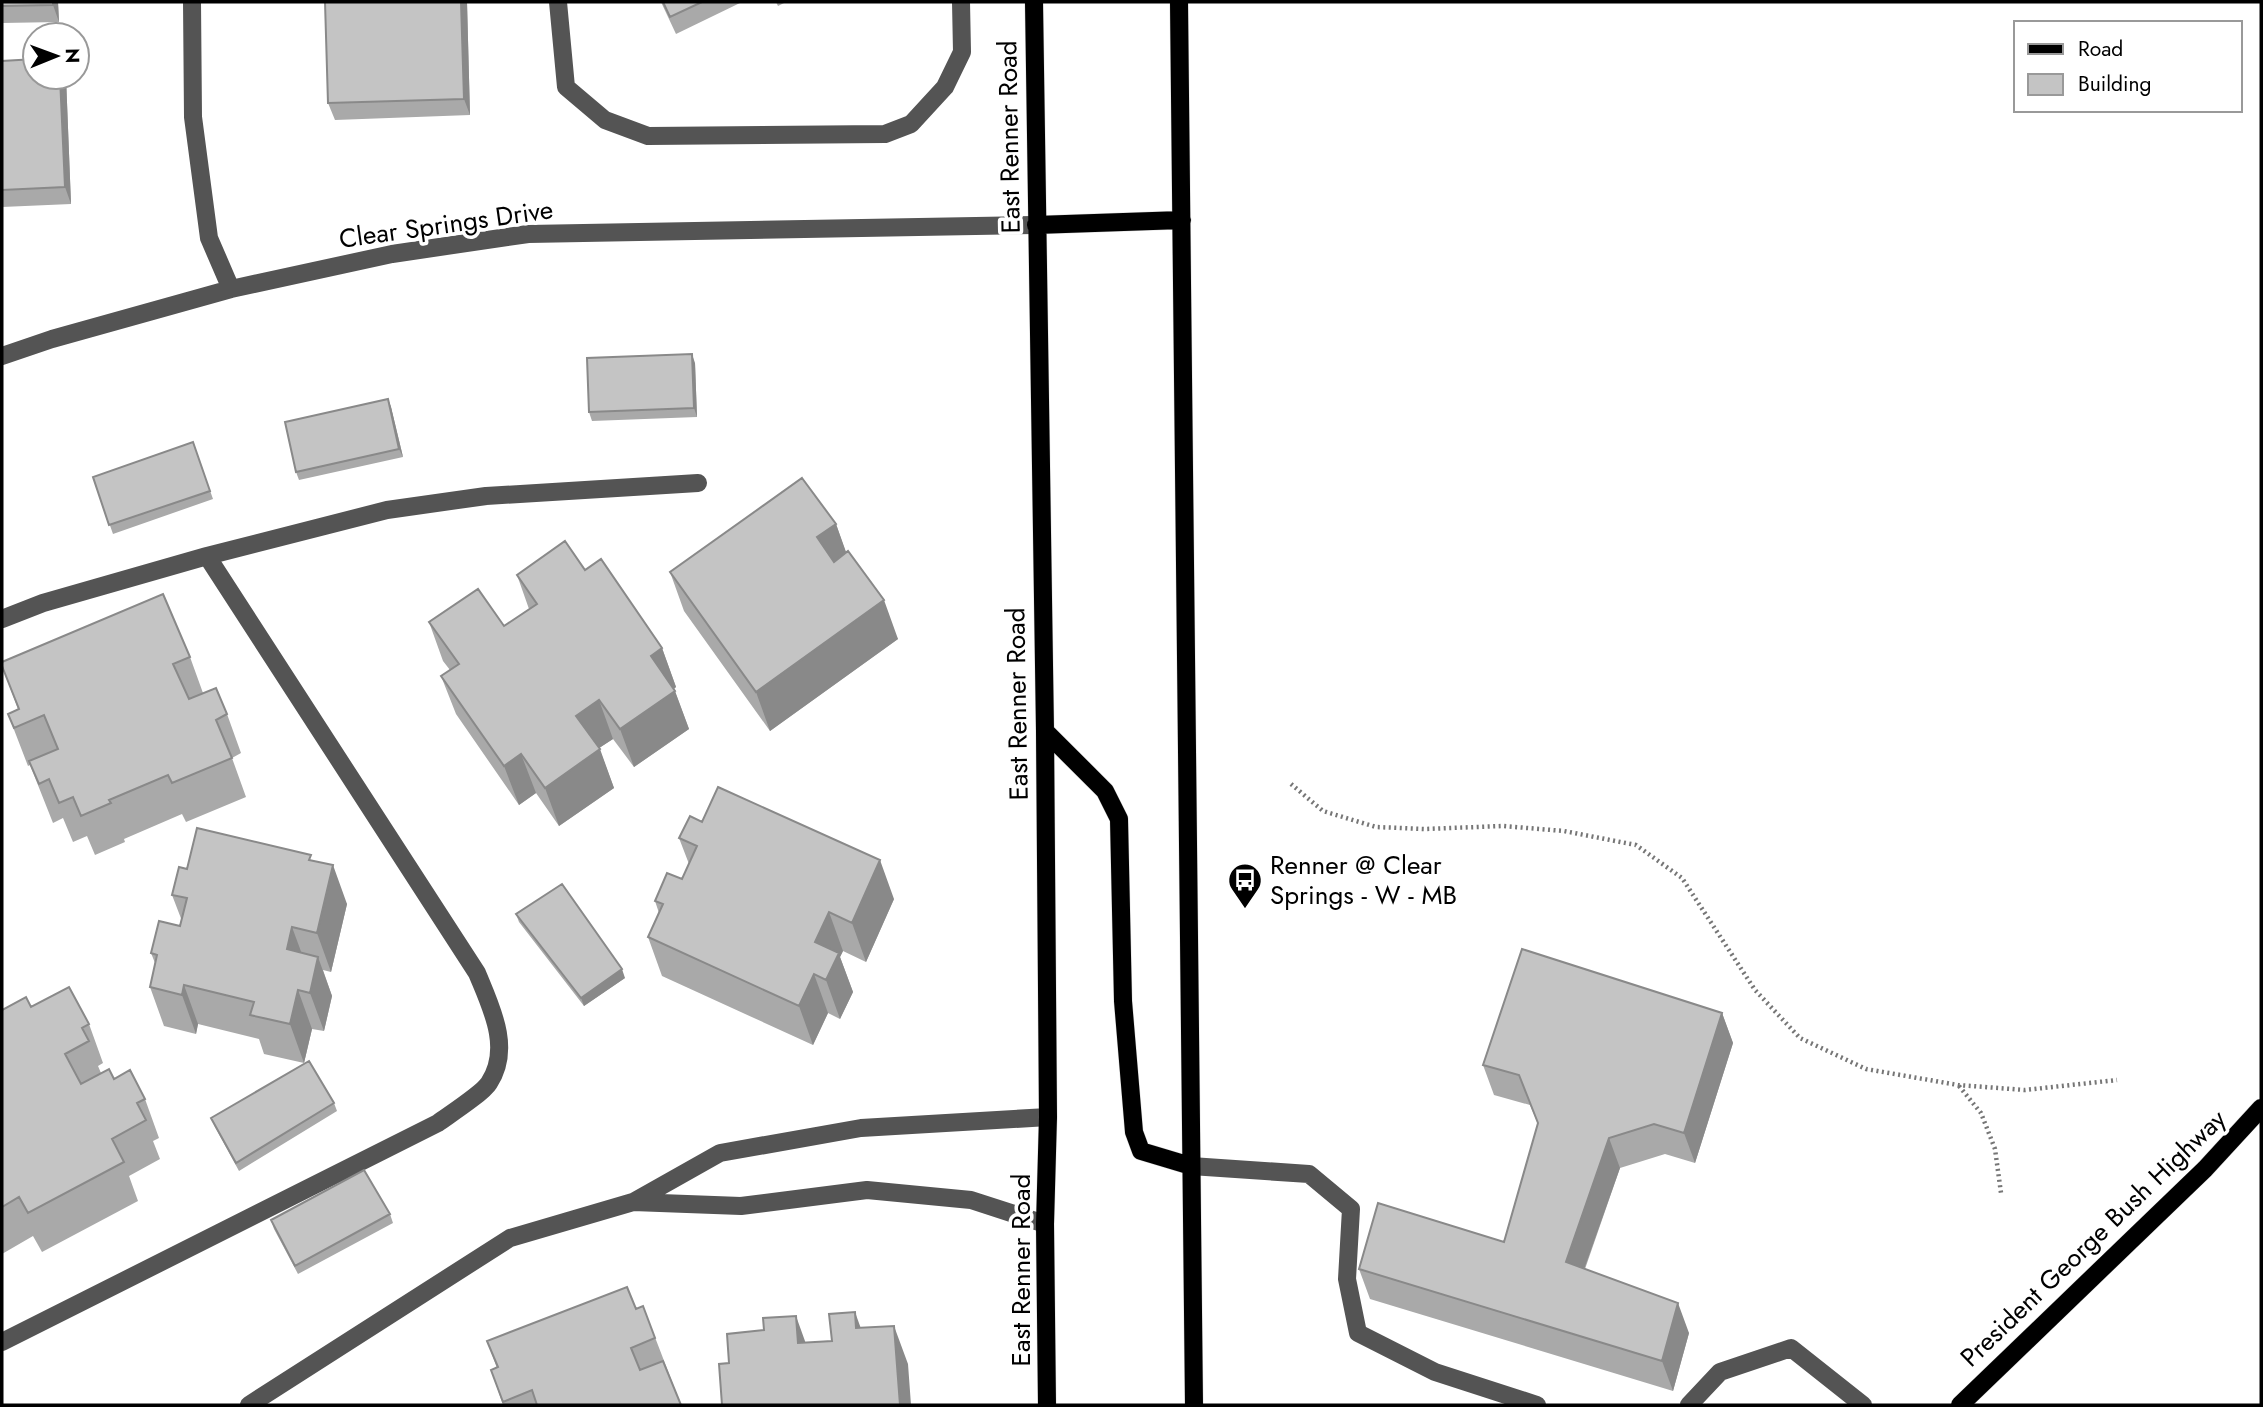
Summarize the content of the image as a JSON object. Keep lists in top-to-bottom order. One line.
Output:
{"streets":{"main road":["East Renner Road","President George Bush Highway"],"street":["Clear Springs Drive"]},"crossings":[["East Renner Road","Clear Springs Drive"]],"places":{"bus stop":["Renner @ Clear Springs - W - MB"]},"legend":["Road","Building"],"north":"right"}
